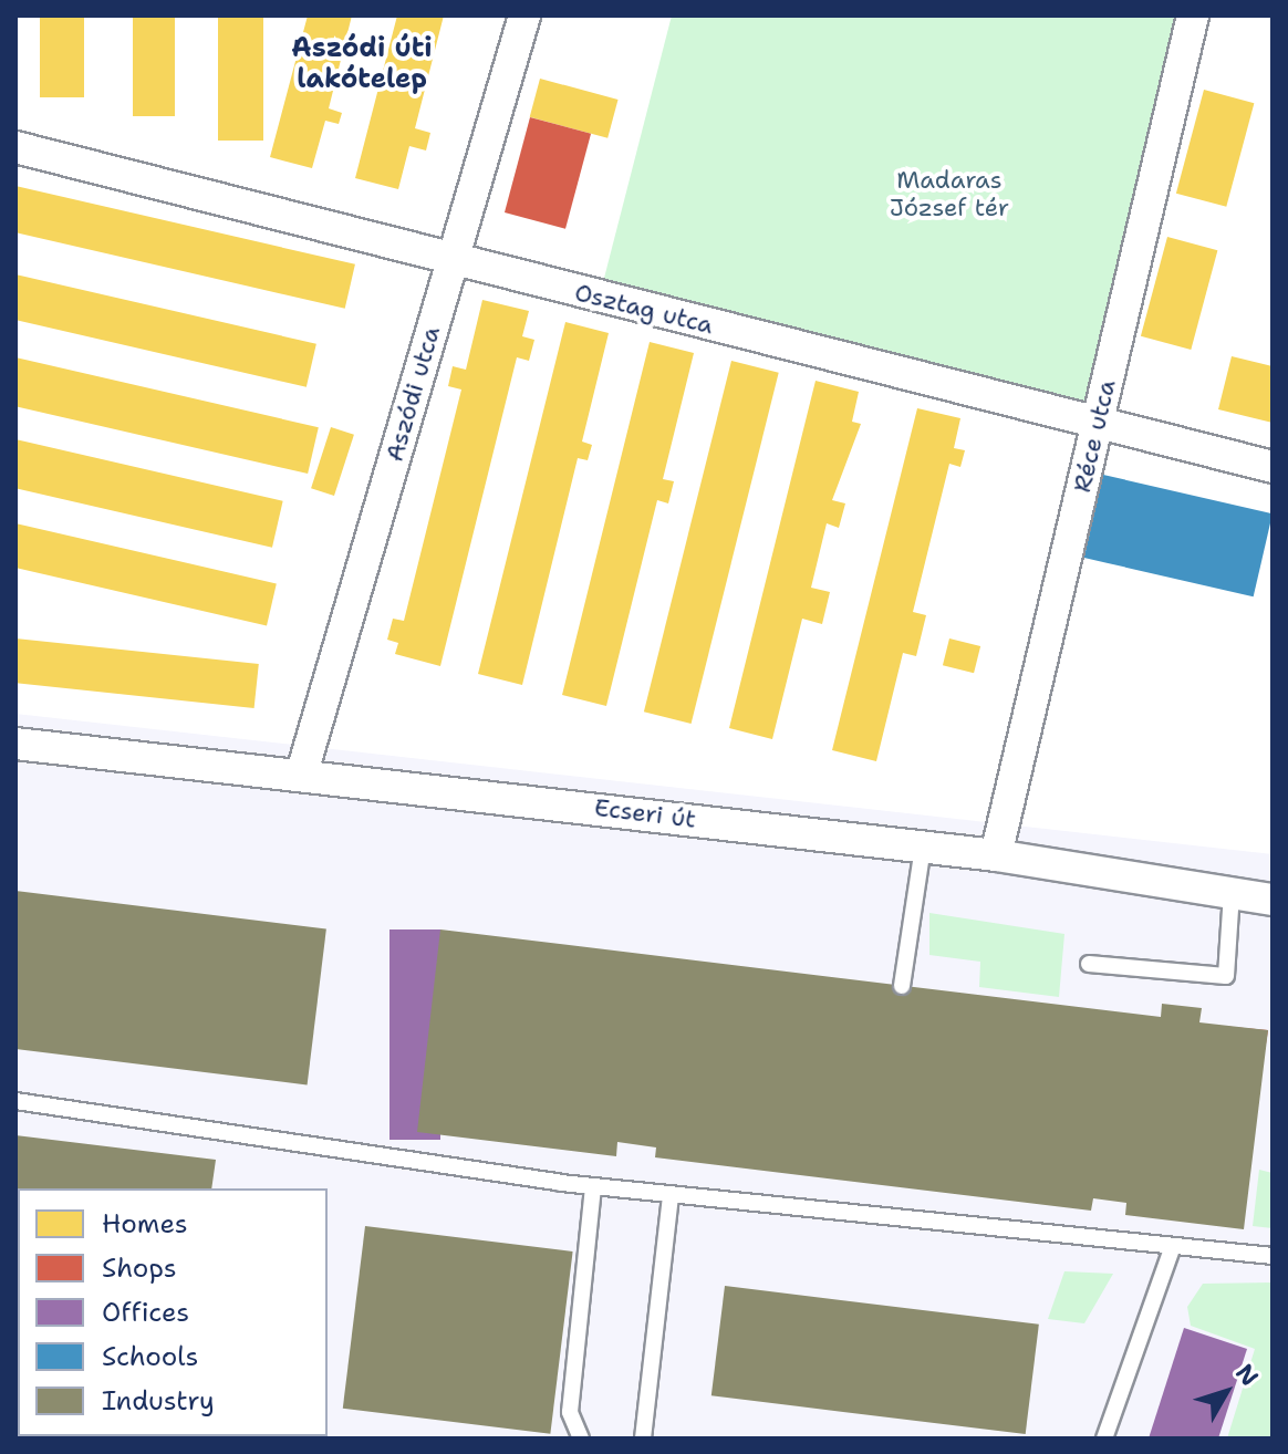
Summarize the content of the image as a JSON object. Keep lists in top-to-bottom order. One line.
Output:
{"streets":{"street":["Osztag utca","Aszódi utca","Réce utca","Ecseri út"]},"crossings":[["Osztag utca","Aszódi utca"],["Osztag utca","Réce utca"],["Aszódi utca","Ecseri út"],["Réce utca","Ecseri út"]],"districts":["Aszódi úti lakótelep"],"parks":["Madaras József tér"],"legend":["Homes","Shops","Offices","Schools","Industry"],"north":"top right"}
